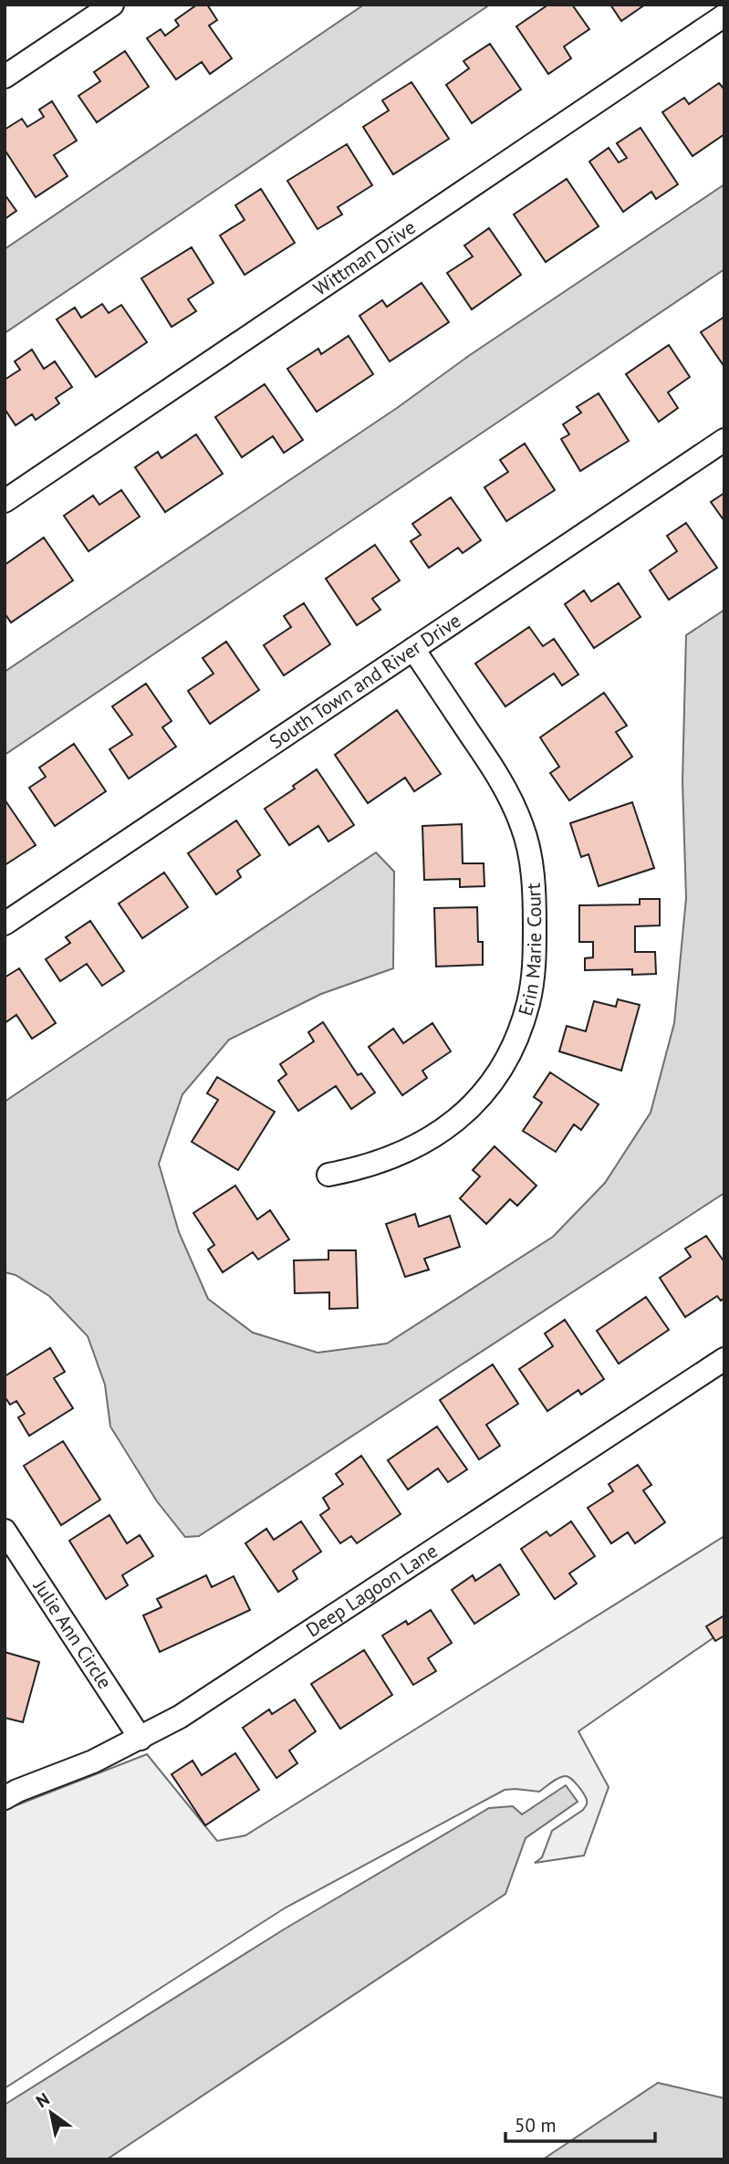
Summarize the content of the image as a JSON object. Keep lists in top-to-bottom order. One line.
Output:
{"streets":{"street":["Wittman Drive","South Town and River Drive","Erin Marie Court","Deep Lagoon Lane","Julie Ann Circle"]},"crossings":[["South Town and River Drive","Erin Marie Court"],["Deep Lagoon Lane","Julie Ann Circle"]],"scale_bar":"50 m","north":"top left"}
